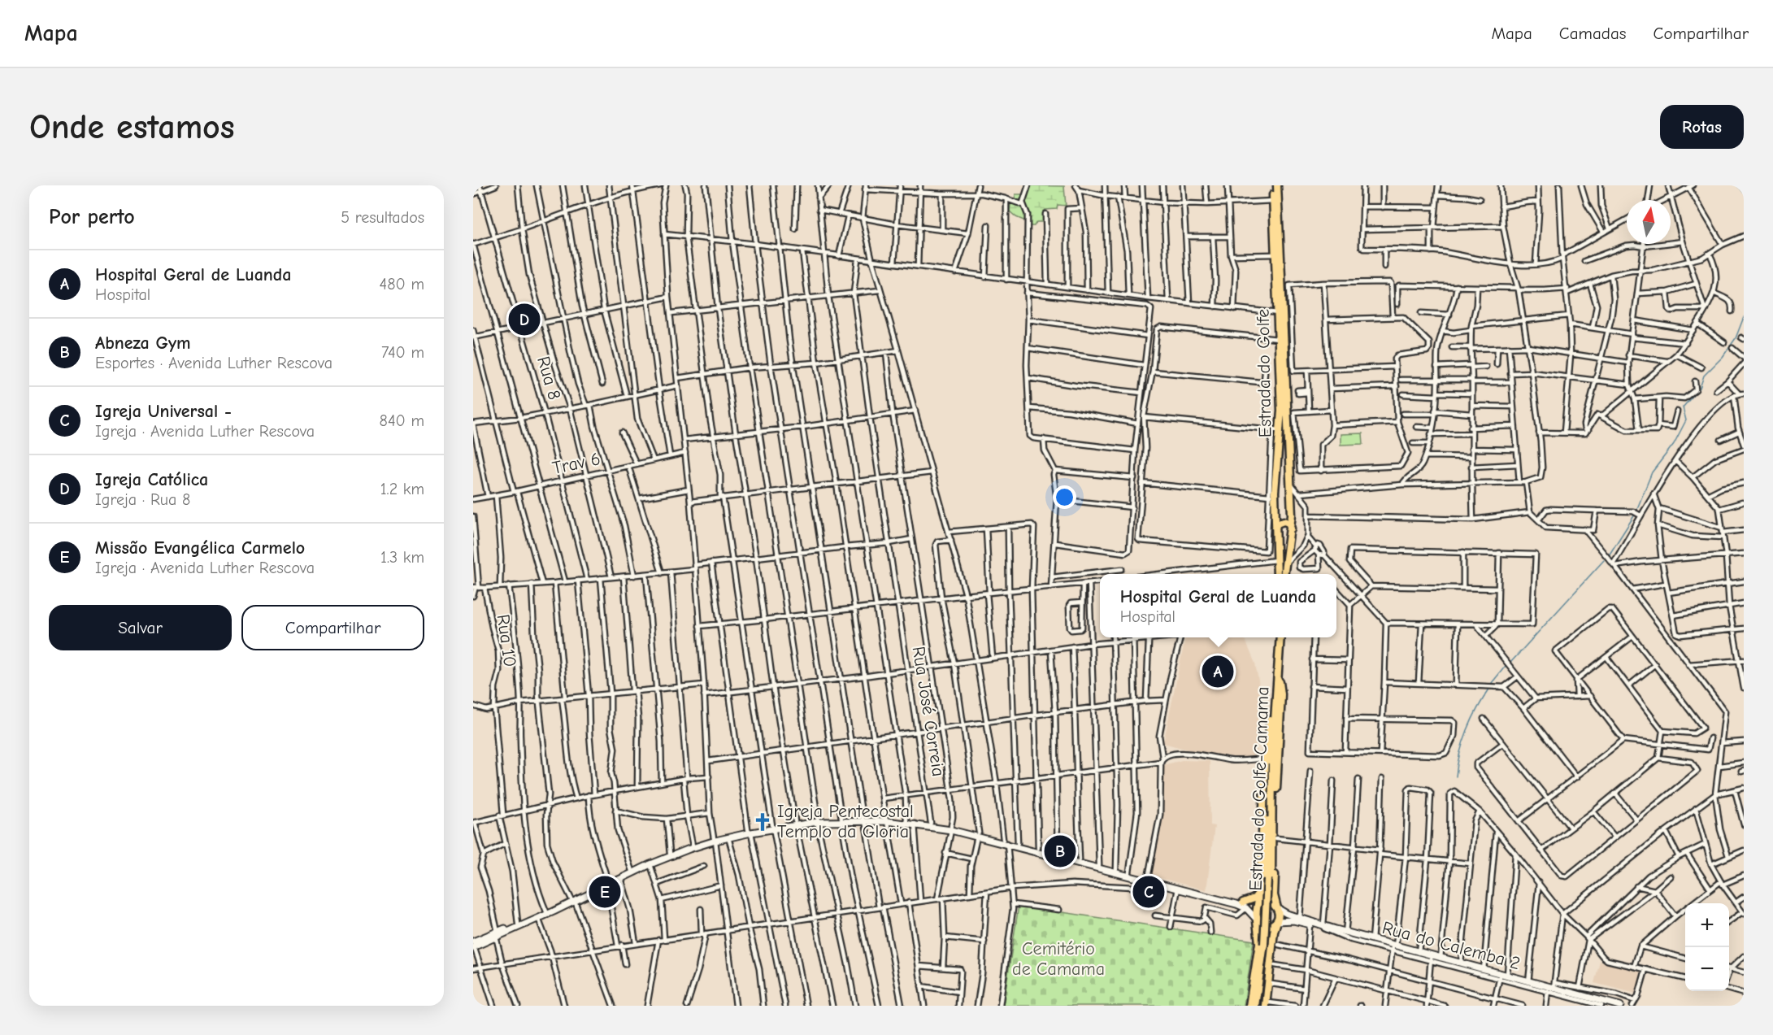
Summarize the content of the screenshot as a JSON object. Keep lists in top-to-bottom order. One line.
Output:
{"streets":{"highway":["Estrada do Golfe","Estrada do Golfe-Camama"],"main road":["Rua do Calemba 2"],"street":["Rua 8","Trav 6","Rua 10","Rua José Correia"]},"crossings":[["Rua 8","Trav 6"]],"parks":["Cemitério de Camama"],"places":{"church":["Igreja Pentecostal Templo da Gloria"]},"north":"top","page":{"header":"Mapa","nav":["Mapa","Camadas","Compartilhar"],"buttons":["Rotas",["Salvar","Compartilhar"]],"title":"Onde estamos","heading":["Por perto","5 resultados"],"list":[{"mark":"A","name":"Hospital Geral de Luanda","note":"Hospital","value":"480 m"},{"mark":"B","name":"Abneza Gym","note":"Esportes · Avenida Luther Rescova","value":"740 m"},{"mark":"C","name":"Igreja Universal -","note":"Igreja · Avenida Luther Rescova","value":"840 m"},{"mark":"D","name":"Igreja Católica","note":"Igreja · Rua 8","value":"1.2 km"},{"mark":"E","name":"Missão Evangélica Carmelo","note":"Igreja · Avenida Luther Rescova","value":"1.3 km"}],"pins":["D","A","B","C","E"],"popup":["Hospital Geral de Luanda","Hospital"],"map_buttons":["+","−"]}}
